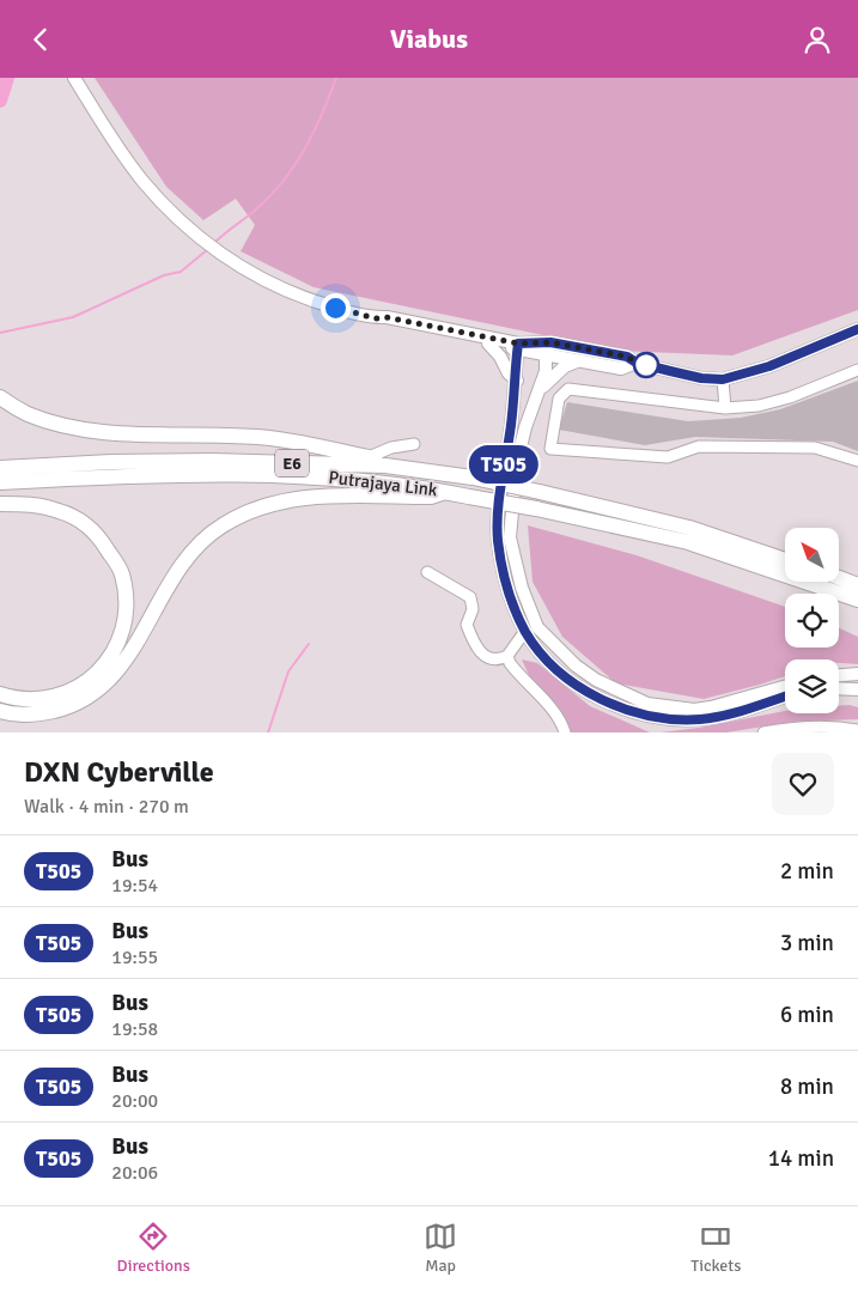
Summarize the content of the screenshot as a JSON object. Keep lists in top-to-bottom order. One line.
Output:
{"streets":{"highway":["E6","Putrajaya Link"]},"lines":["bus line T505"],"north":"top left","page":{"header":"Viabus","on_map":"T505","heading":["DXN Cyberville","Walk · 4 min · 270 m"],"list":[{"mark":"T505","name":"Bus","note":"19:54","value":"2 min"},{"mark":"T505","name":"Bus","note":"19:55","value":"3 min"},{"mark":"T505","name":"Bus","note":"19:58","value":"6 min"},{"mark":"T505","name":"Bus","note":"20:00","value":"8 min"},{"mark":"T505","name":"Bus","note":"20:06","value":"14 min"}],"tabs":["Directions","Map","Tickets"]}}
